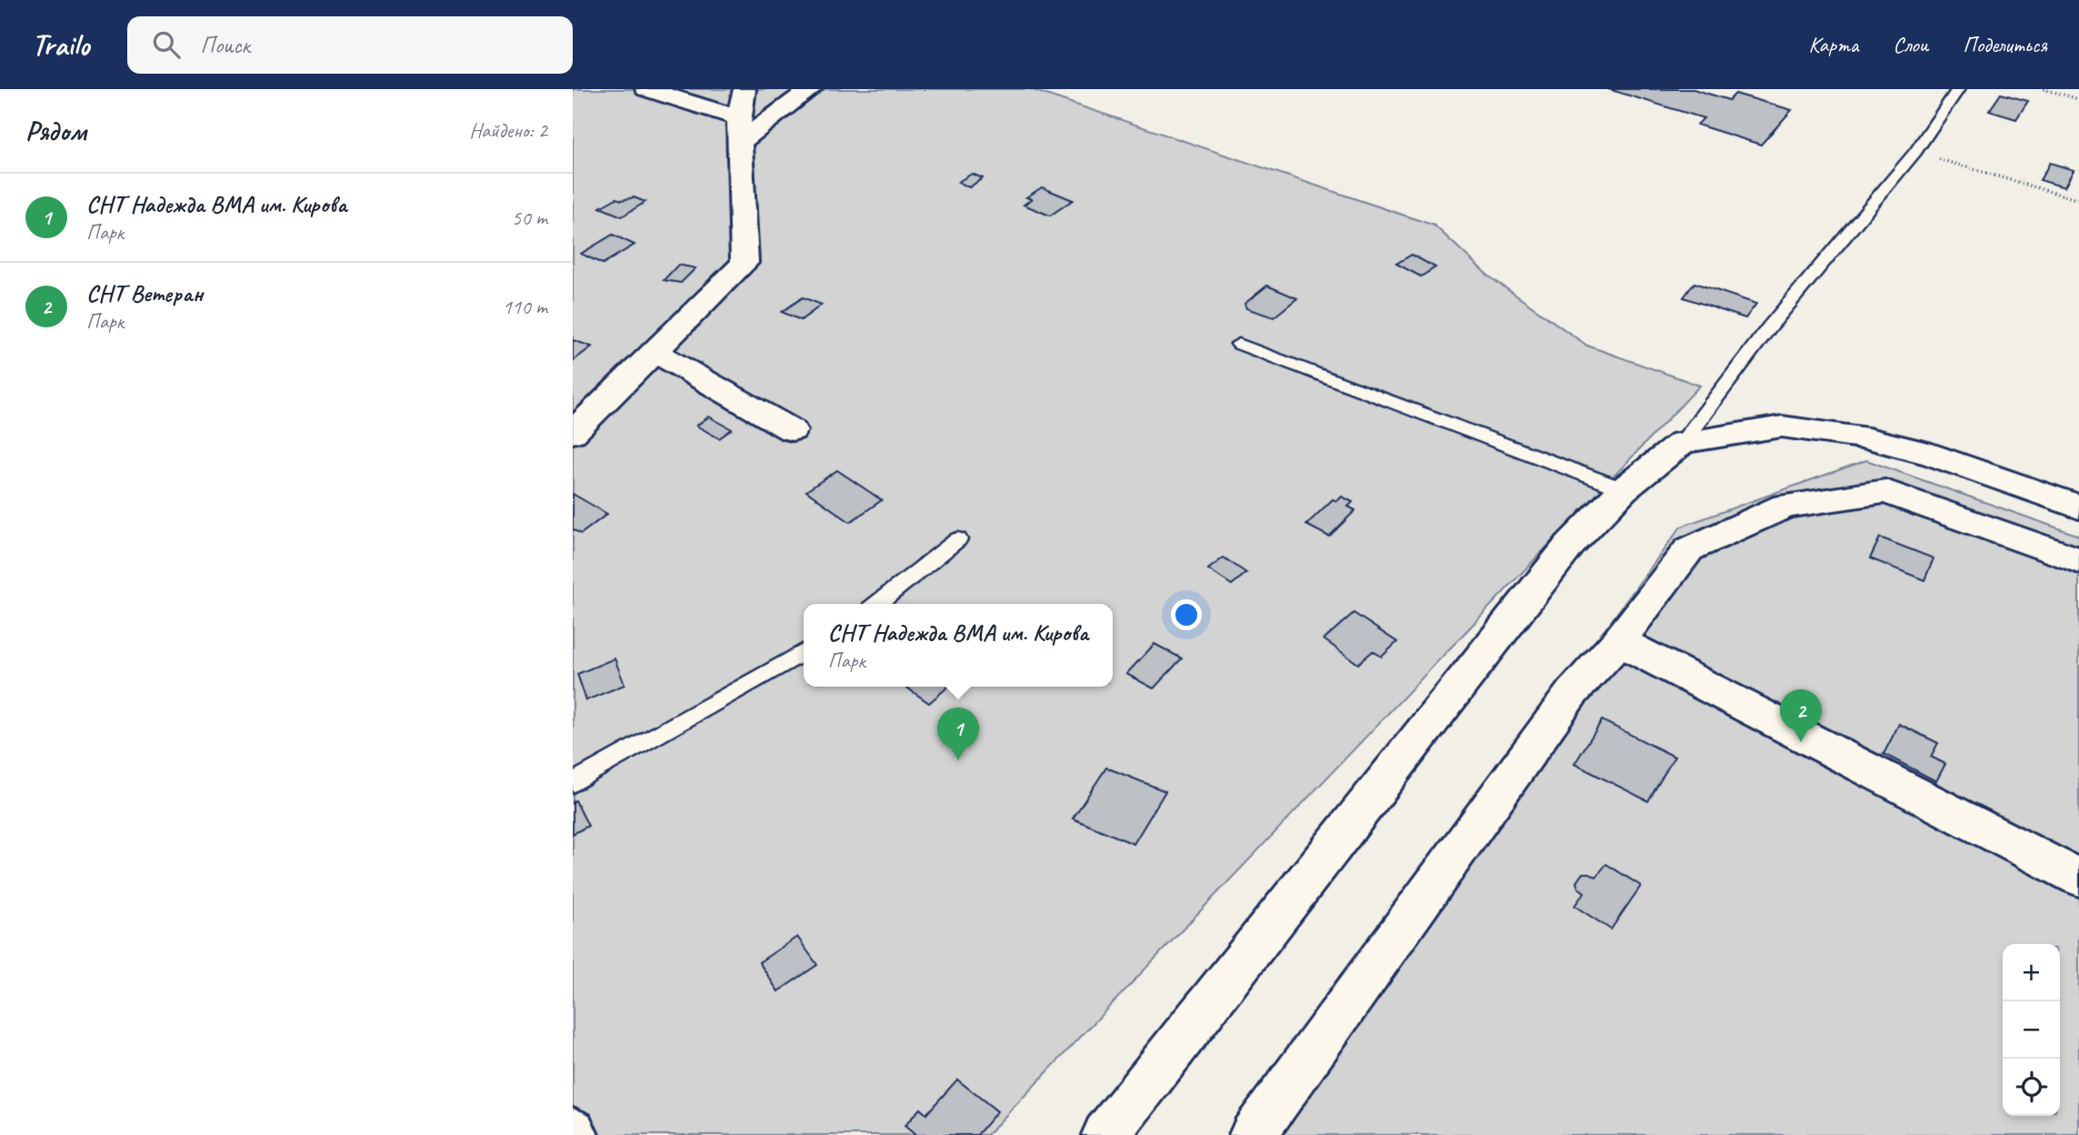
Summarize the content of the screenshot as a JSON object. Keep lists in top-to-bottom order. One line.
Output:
{"page":{"header":"Trailo","search":"Поиск","nav":["Карта","Слои","Поделиться"],"heading":["Рядом","Найдено: 2"],"list":[{"mark":"1","name":"СНТ Надежда ВМА им. Кирова","note":"Парк","value":"50 m"},{"mark":"2","name":"СНТ Ветеран","note":"Парк","value":"110 m"}],"popup":["СНТ Надежда ВМА им. Кирова","Парк"],"pins":["2","1"],"map_buttons":["+","−"]}}
